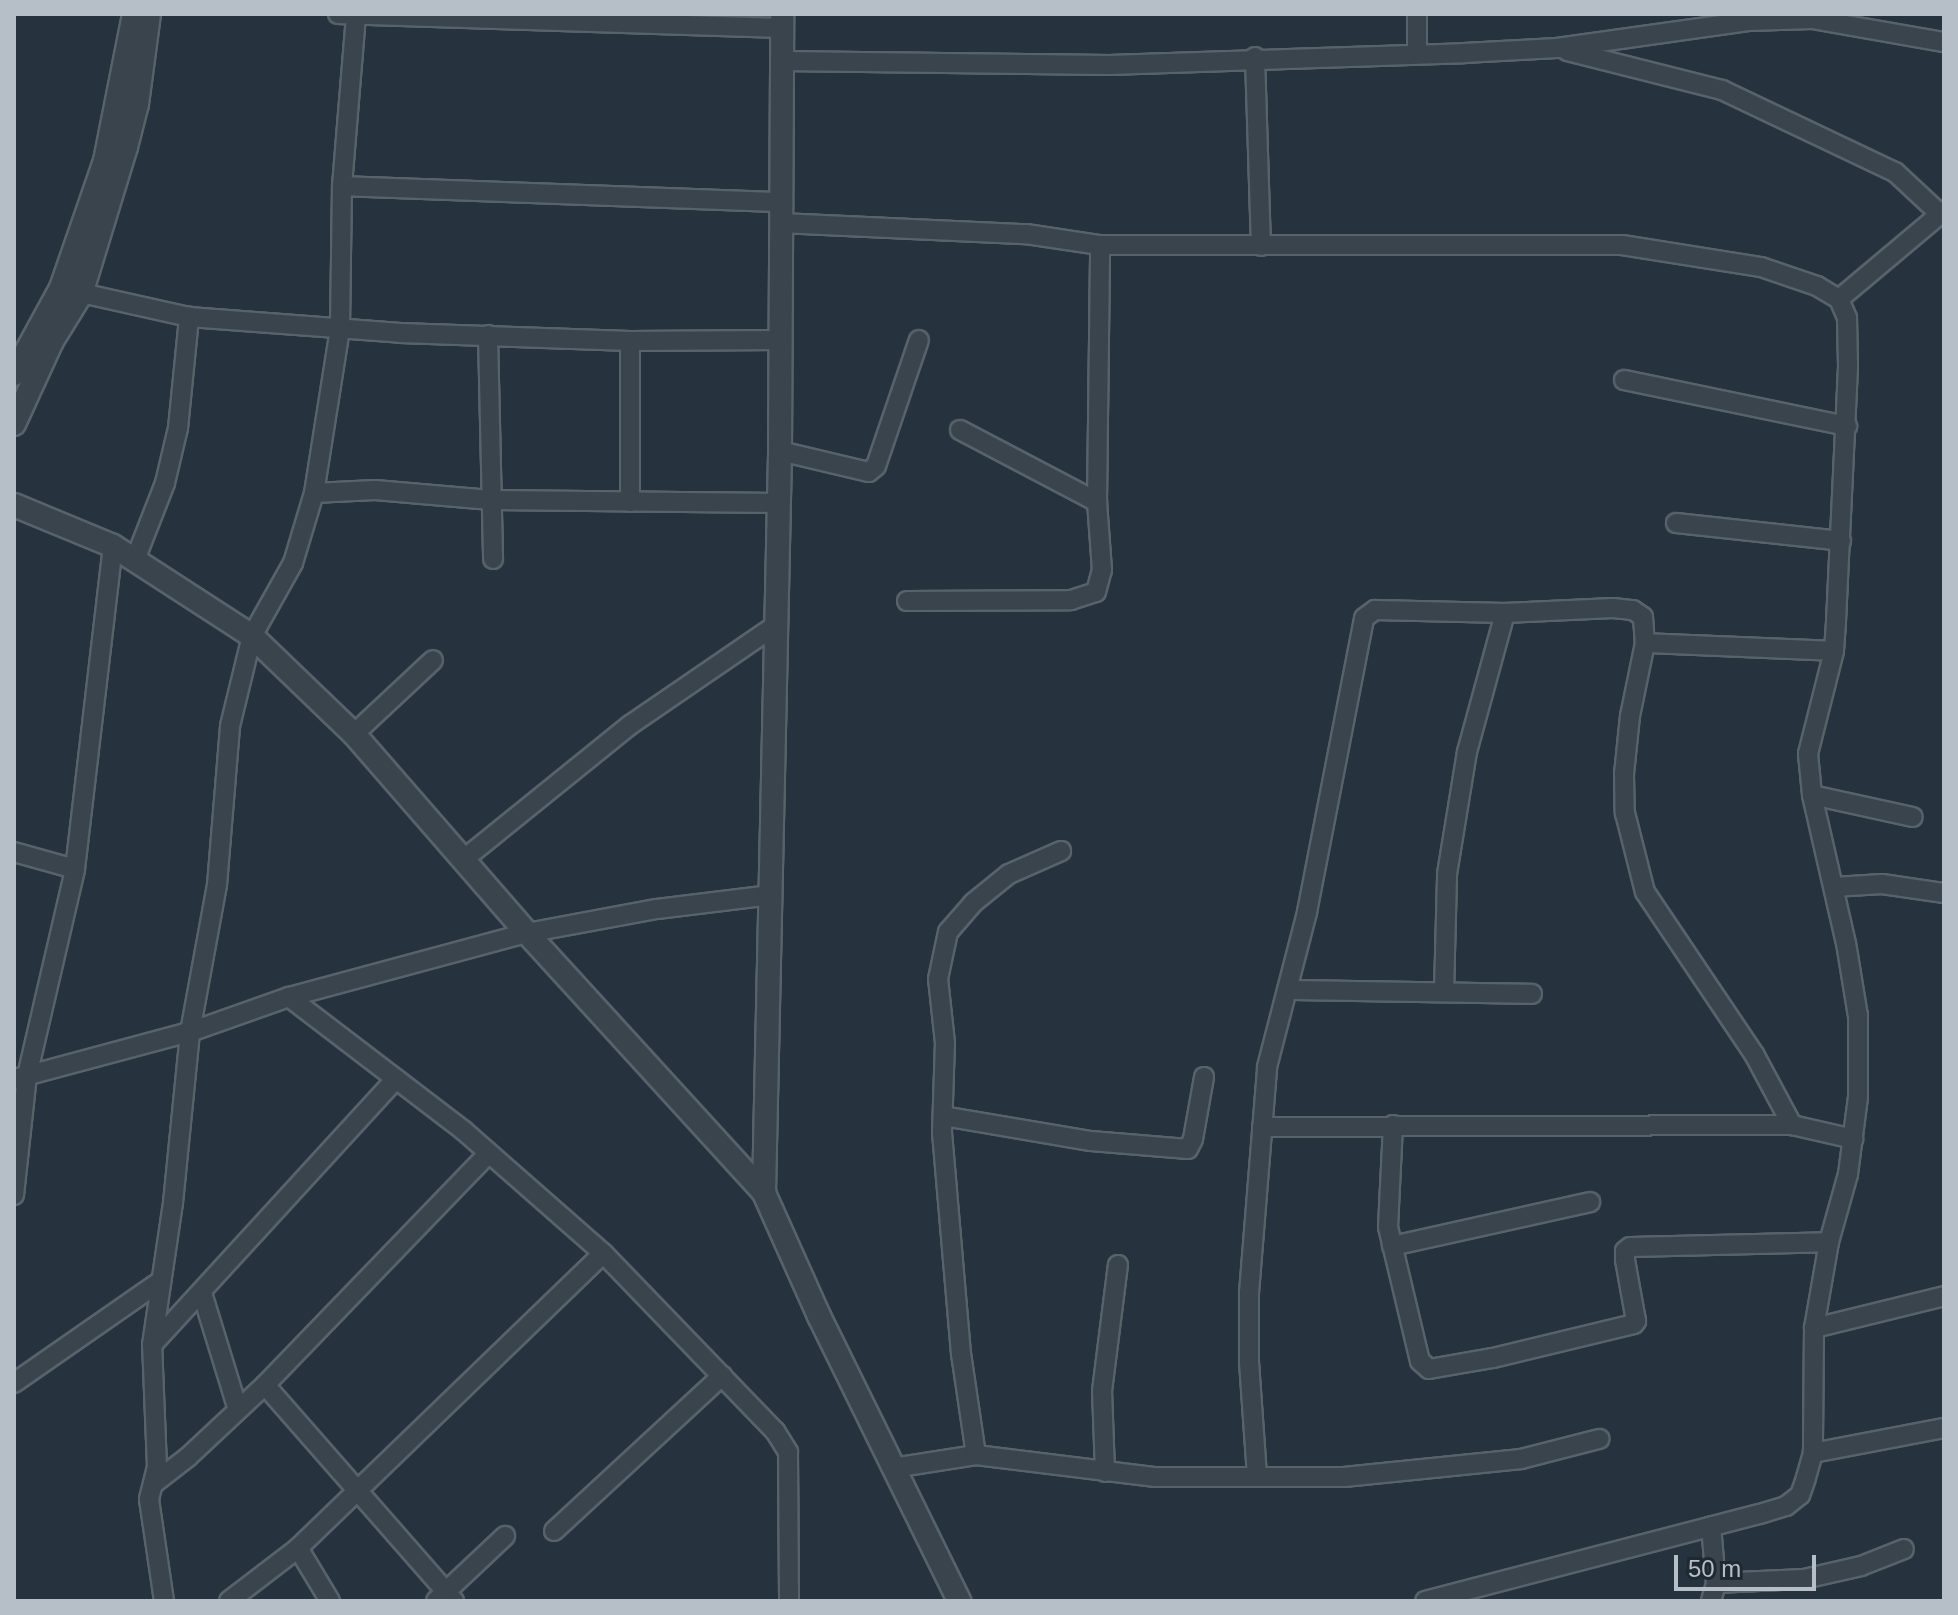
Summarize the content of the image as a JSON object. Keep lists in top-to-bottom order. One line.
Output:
{"scale_bar":"50 m"}
